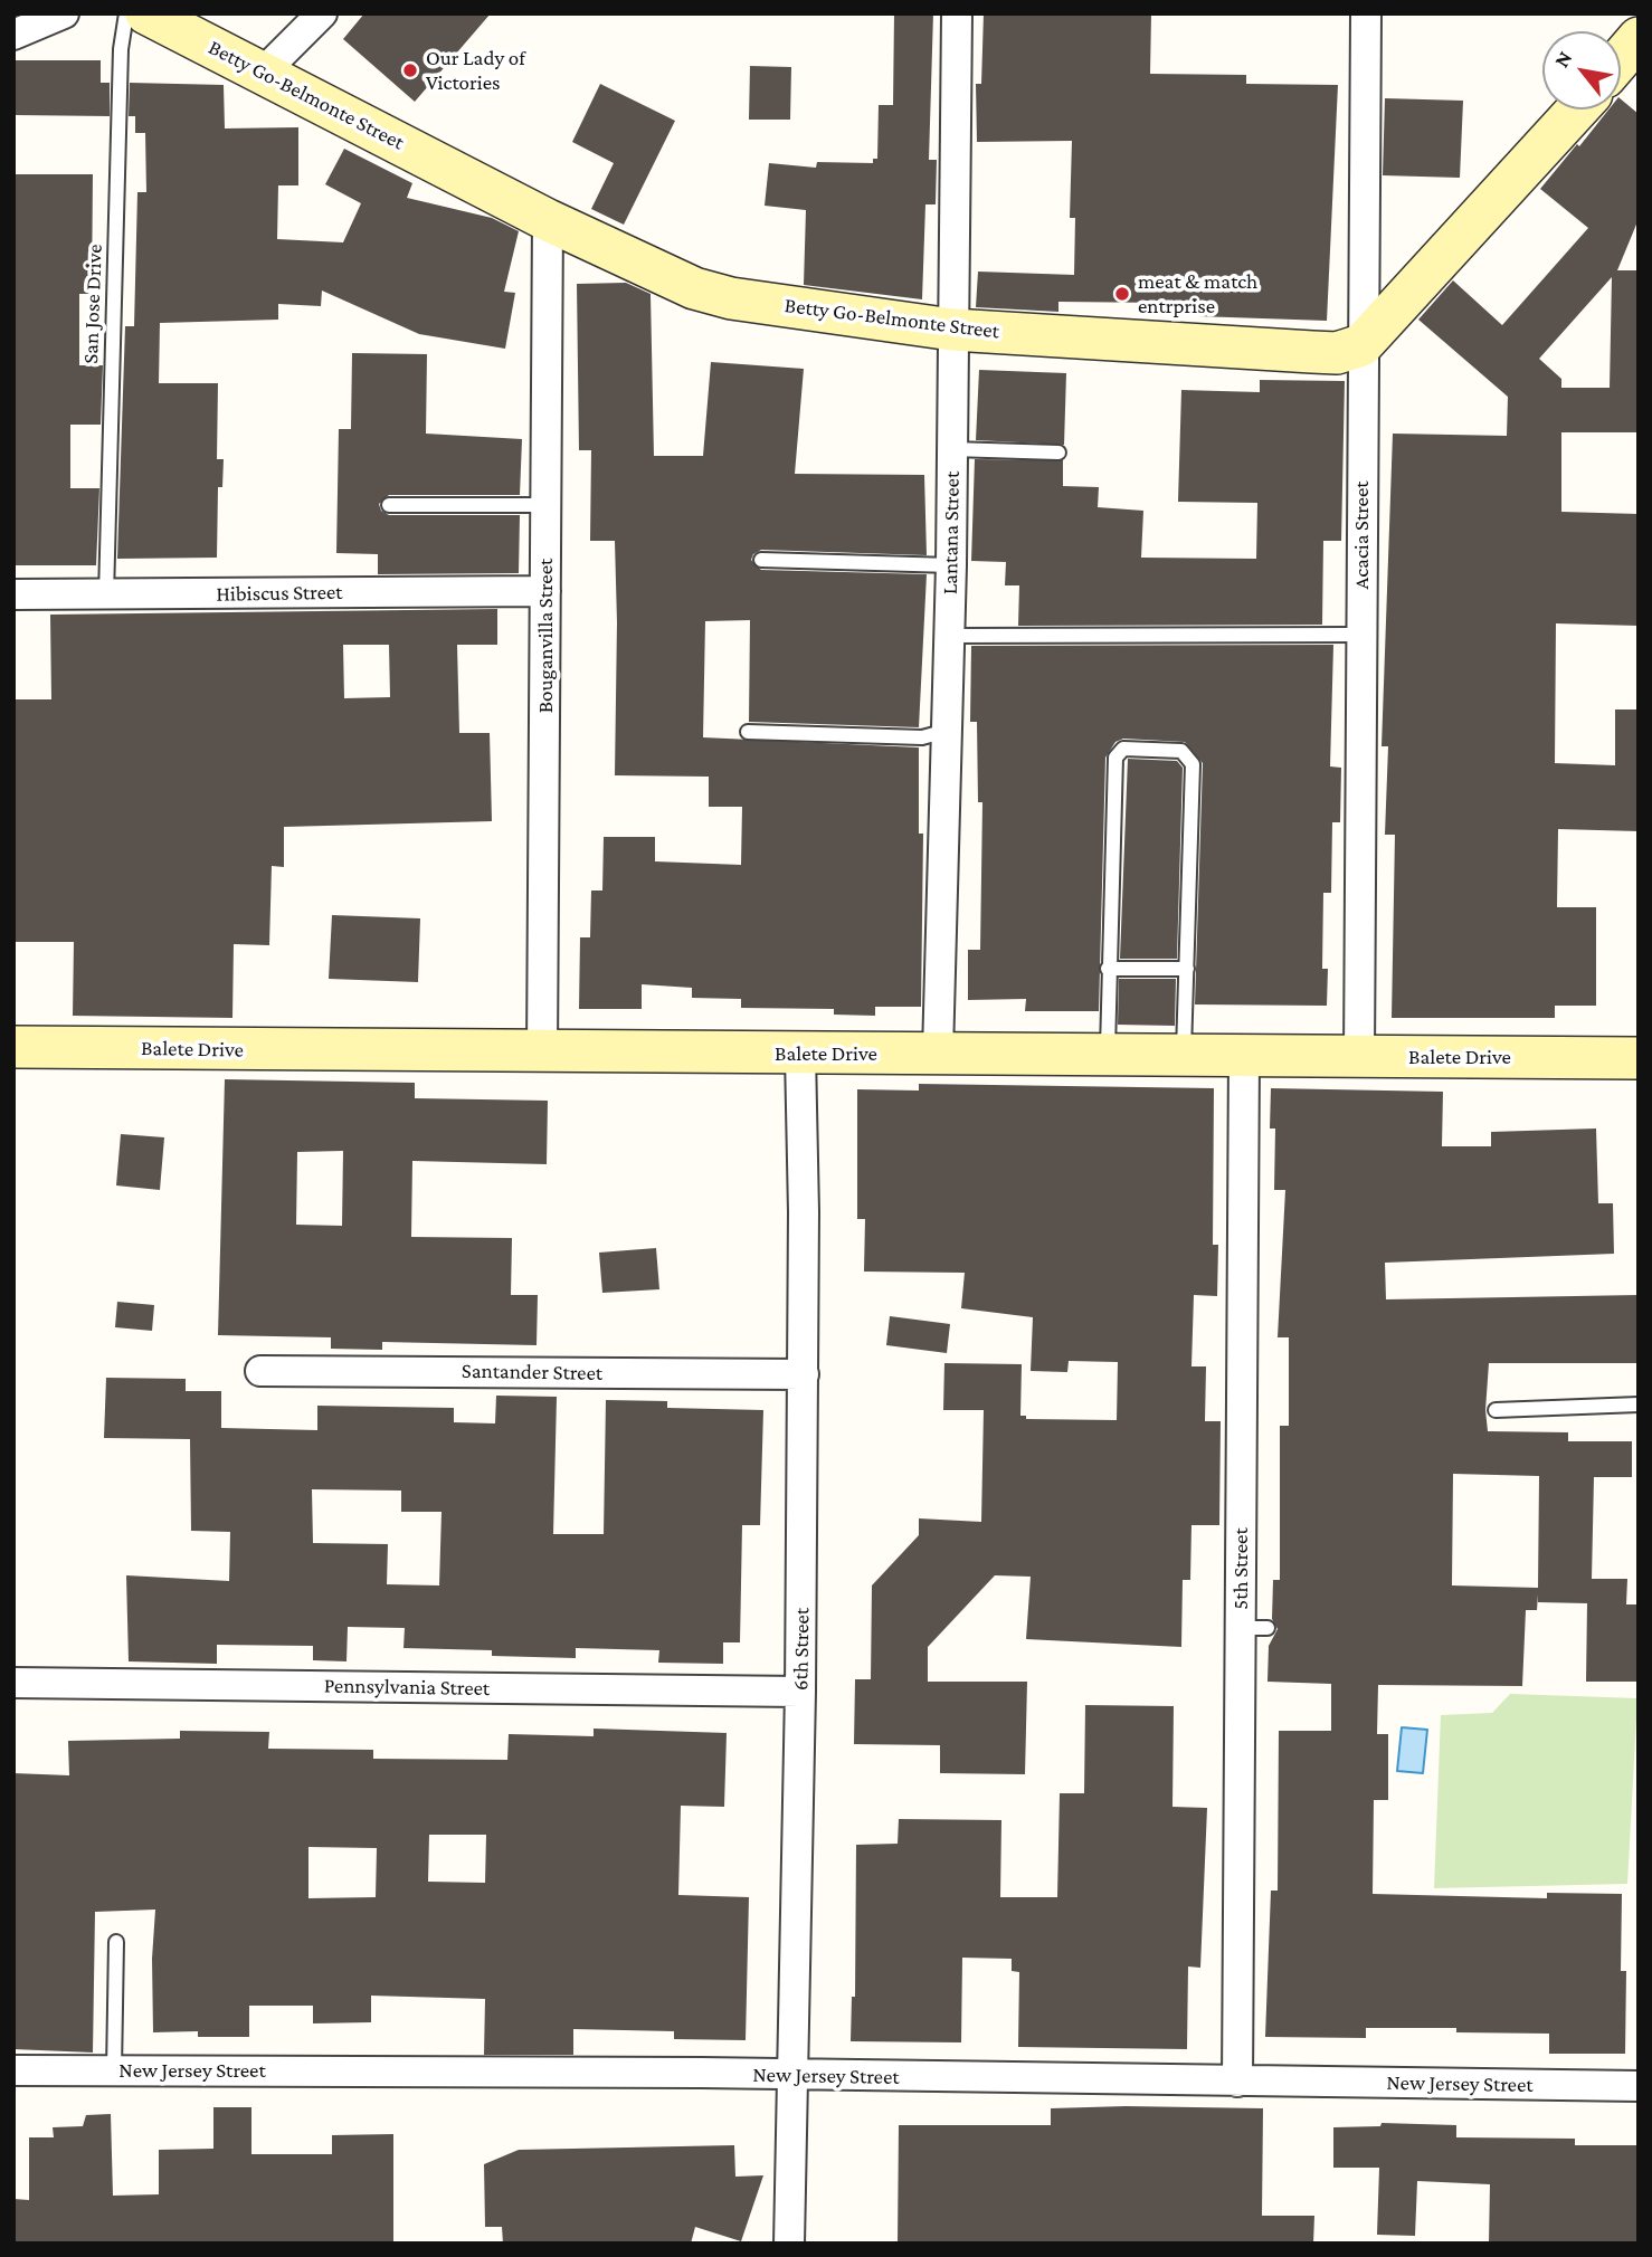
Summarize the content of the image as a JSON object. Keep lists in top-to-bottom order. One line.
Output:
{"streets":{"street":["Betty Go-Belmonte Street","Lantana Street","Acacia Street","Hibiscus Street","Bouganvilla Street","Balete Drive","Santander Street","5th Street","6th Street","Pennsylvania Street","New Jersey Street"],"lane":["San Jose Drive"]},"crossings":[["Betty Go-Belmonte Street","Lantana Street"],["Betty Go-Belmonte Street","Acacia Street"],["Betty Go-Belmonte Street","Bouganvilla Street"],["San Jose Drive","Hibiscus Street"],["Lantana Street","Balete Drive"],["Acacia Street","Balete Drive"],["Hibiscus Street","Bouganvilla Street"],["Bouganvilla Street","Balete Drive"],["Balete Drive","5th Street"],["Balete Drive","6th Street"],["Santander Street","6th Street"],["5th Street","New Jersey Street"],["6th Street","Pennsylvania Street"],["6th Street","New Jersey Street"]],"places":["Our Lady of Victories","meat & match entrprise"],"north":"top left"}
